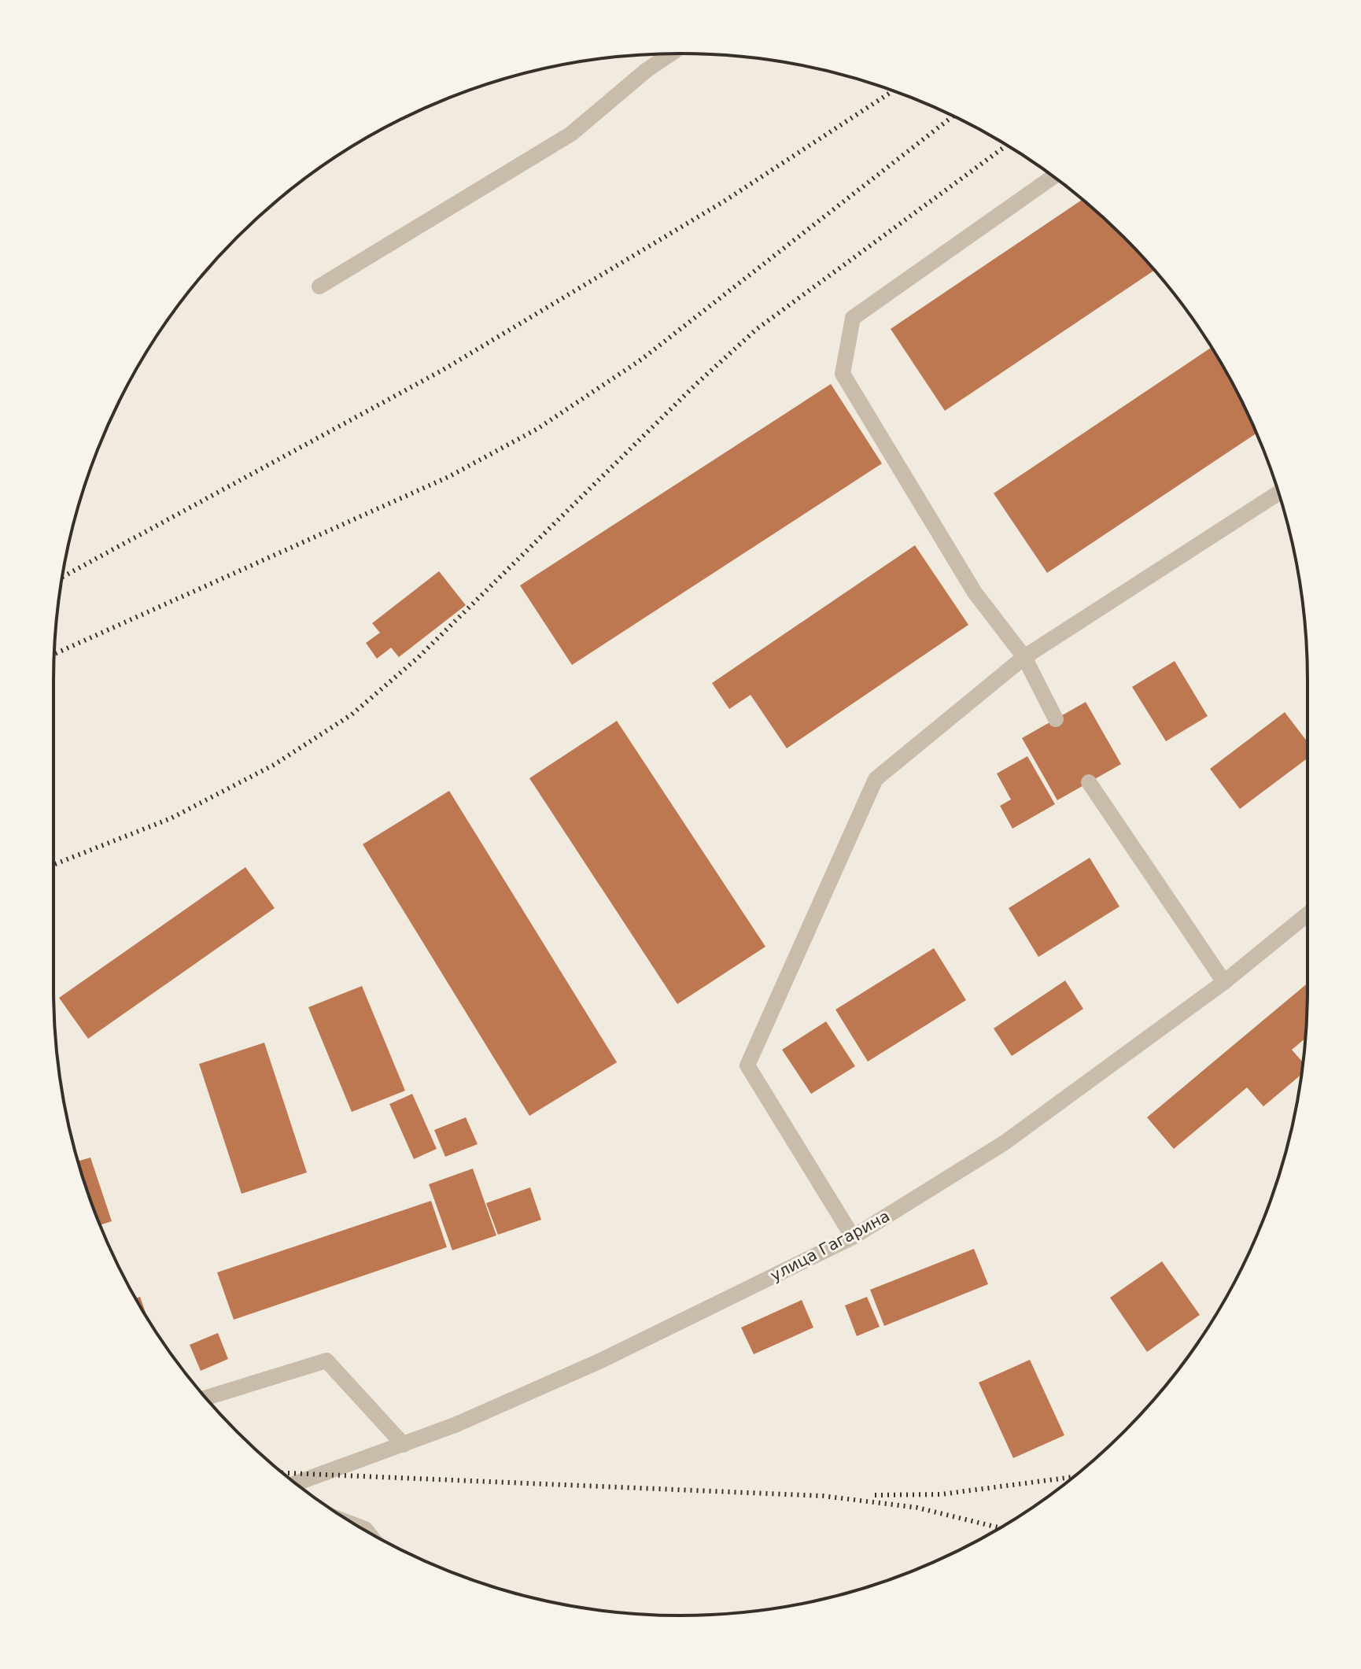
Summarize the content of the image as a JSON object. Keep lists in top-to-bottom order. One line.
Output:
{"streets":{"street":["улица Гагарина"]}}
